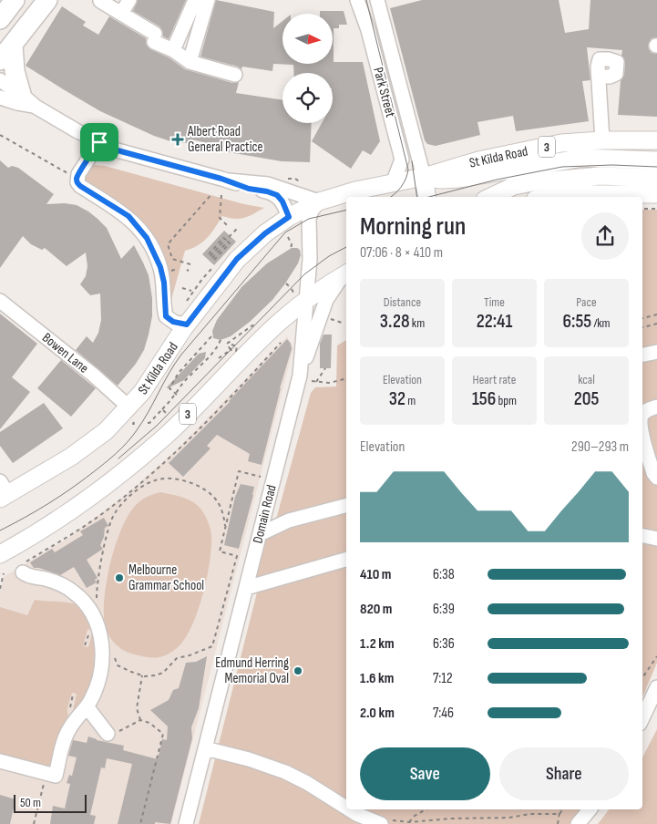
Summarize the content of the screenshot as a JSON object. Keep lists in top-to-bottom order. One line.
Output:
{"streets":{"main road":["3","St Kilda Road"],"street":["Park Street","Bowen Lane","Domain Road"]},"crossings":[["Park Street","St Kilda Road"],["3","Domain Road"],["St Kilda Road","Bowen Lane"],["St Kilda Road","Domain Road"]],"places":{"health":["Albert Road General Practice"],"other":["Melbourne Grammar School","Edmund Herring Memorial Oval"]},"scale_bar":"50 m","north":"right","page":{"heading":["Morning run","07:06 · 8 × 410 m"],"stats":[["Distance","3.28 km"],["Time","22:41"],["Pace","6:55 /km"],["Elevation","32 m"],["Heart rate","156 bpm"],["kcal","205"]],"chart":["Elevation","290–293 m"],"list":[{"name":"410 m","note":"6:38"},{"name":"820 m","note":"6:39"},{"name":"1.2 km","note":"6:36"},{"name":"1.6 km","note":"7:12"},{"name":"2.0 km","note":"7:46"}],"buttons":["Save","Share"],"scale":"50 m"}}
